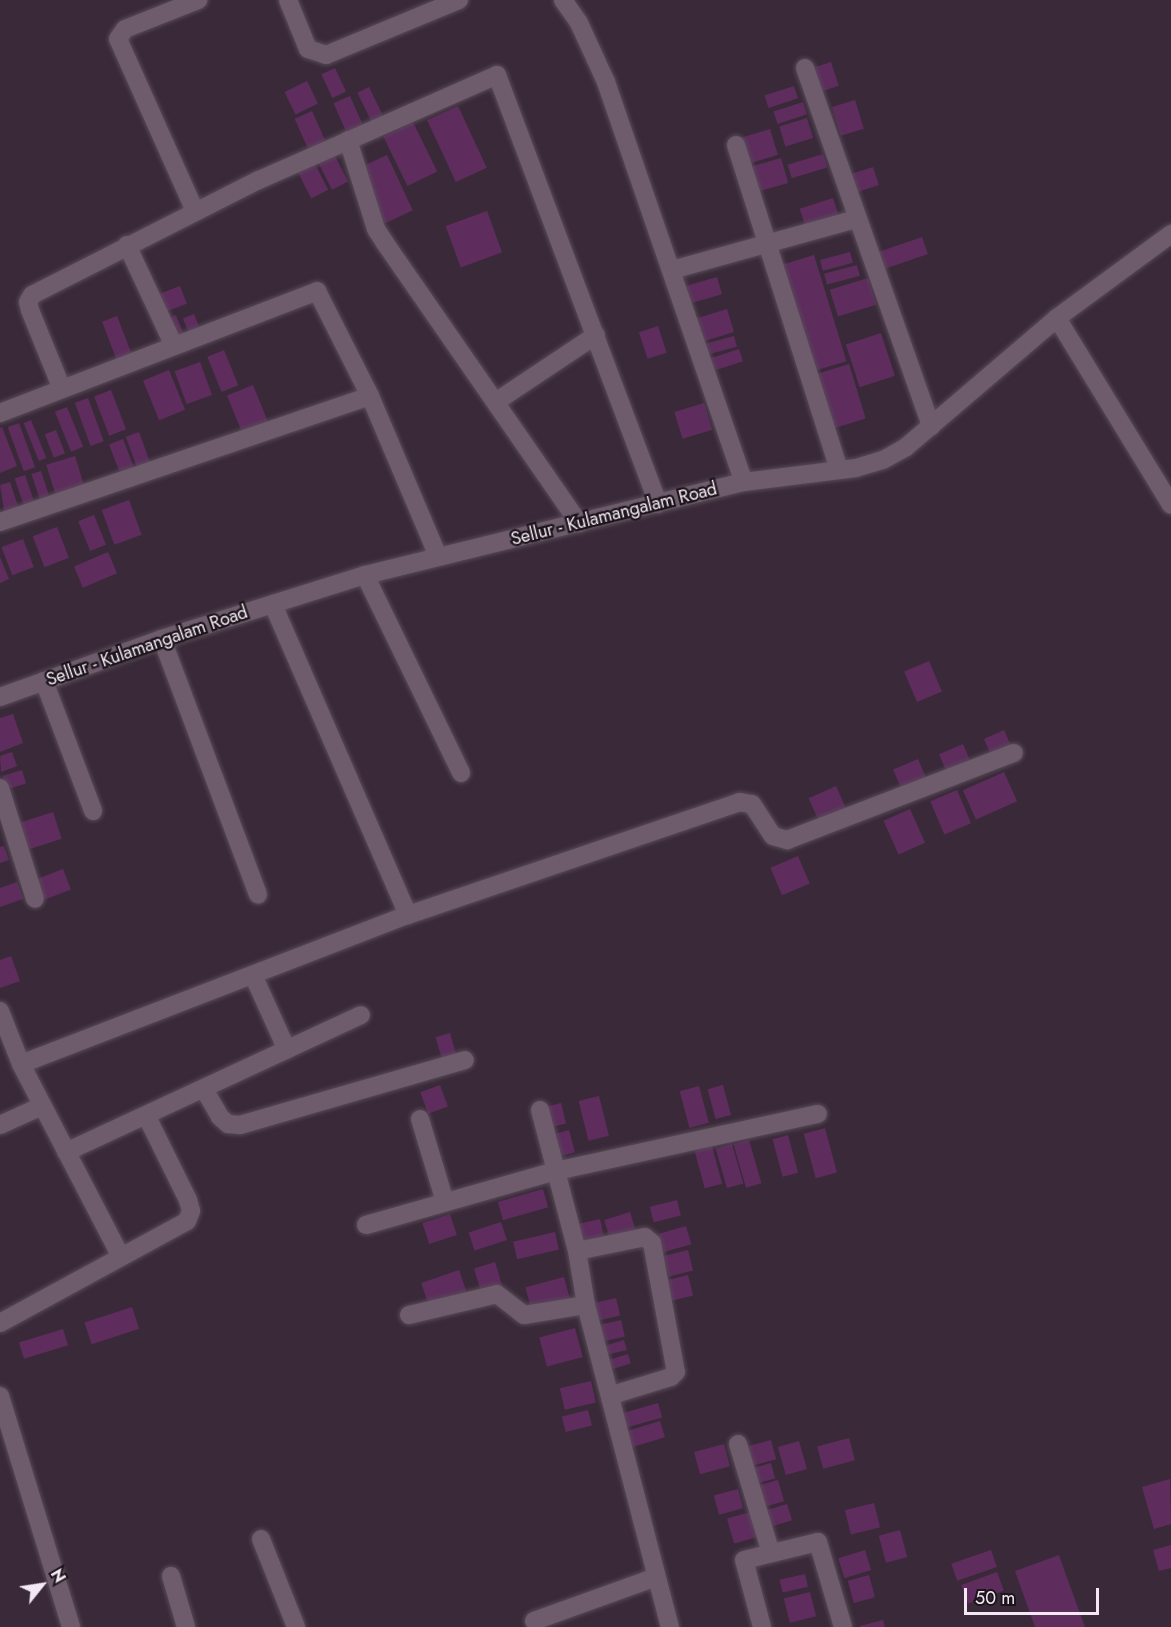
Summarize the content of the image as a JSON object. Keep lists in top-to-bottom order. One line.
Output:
{"streets":{"street":["Sellur - Kulamangalam Road"]},"scale_bar":"50 m","north":"top right"}
